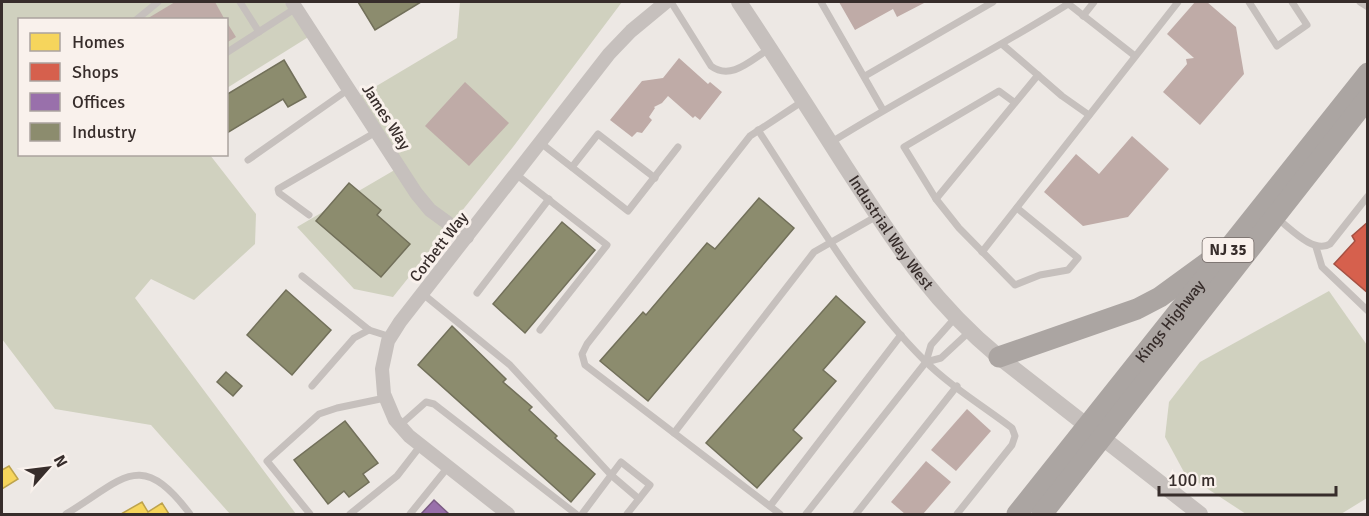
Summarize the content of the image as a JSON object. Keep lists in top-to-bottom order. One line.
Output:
{"streets":{"main road":["NJ 35","Kings Highway"],"street":["James Way","Industrial Way West","Corbett Way"]},"crossings":[["James Way","Corbett Way"],["Industrial Way West","Kings Highway"]],"legend":["Homes","Shops","Offices","Industry"],"scale_bar":"100 m","north":"top right"}
